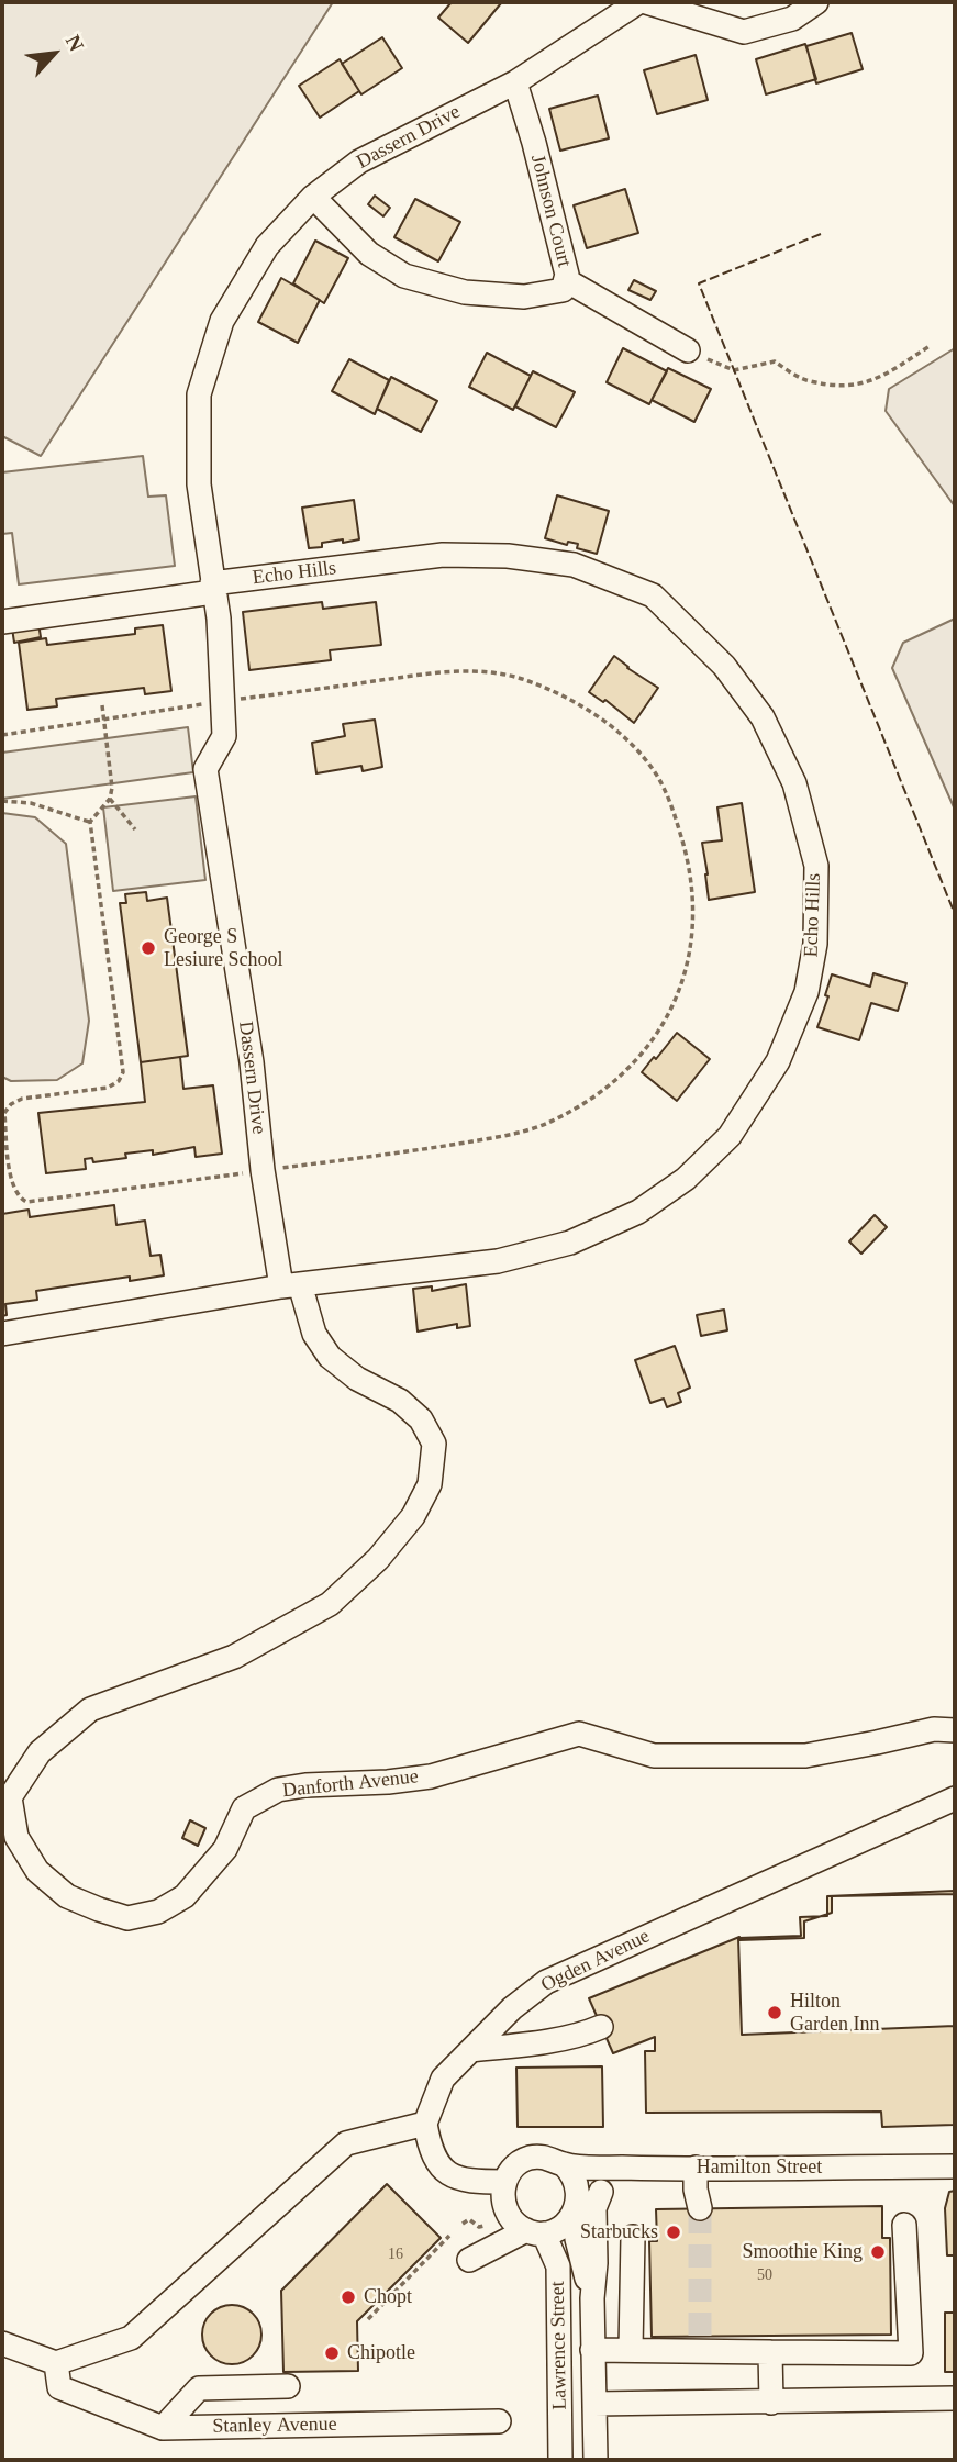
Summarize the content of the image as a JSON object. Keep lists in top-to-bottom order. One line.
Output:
{"streets":{"street":["Dassern Drive","Johnson Court","Echo Hills","Danforth Avenue","Ogden Avenue","Hamilton Street","Lawrence Street","Stanley Avenue"]},"crossings":[["Dassern Drive","Johnson Court"],["Dassern Drive","Echo Hills"],["Dassern Drive","Danforth Avenue"],["Echo Hills","Danforth Avenue"],["Hamilton Street","Lawrence Street"]],"places":["George S Lesiure School","Hilton Garden Inn","Starbucks","Smoothie King","Chopt","Chipotle"],"house_numbers":["16","50"],"north":"top right"}
